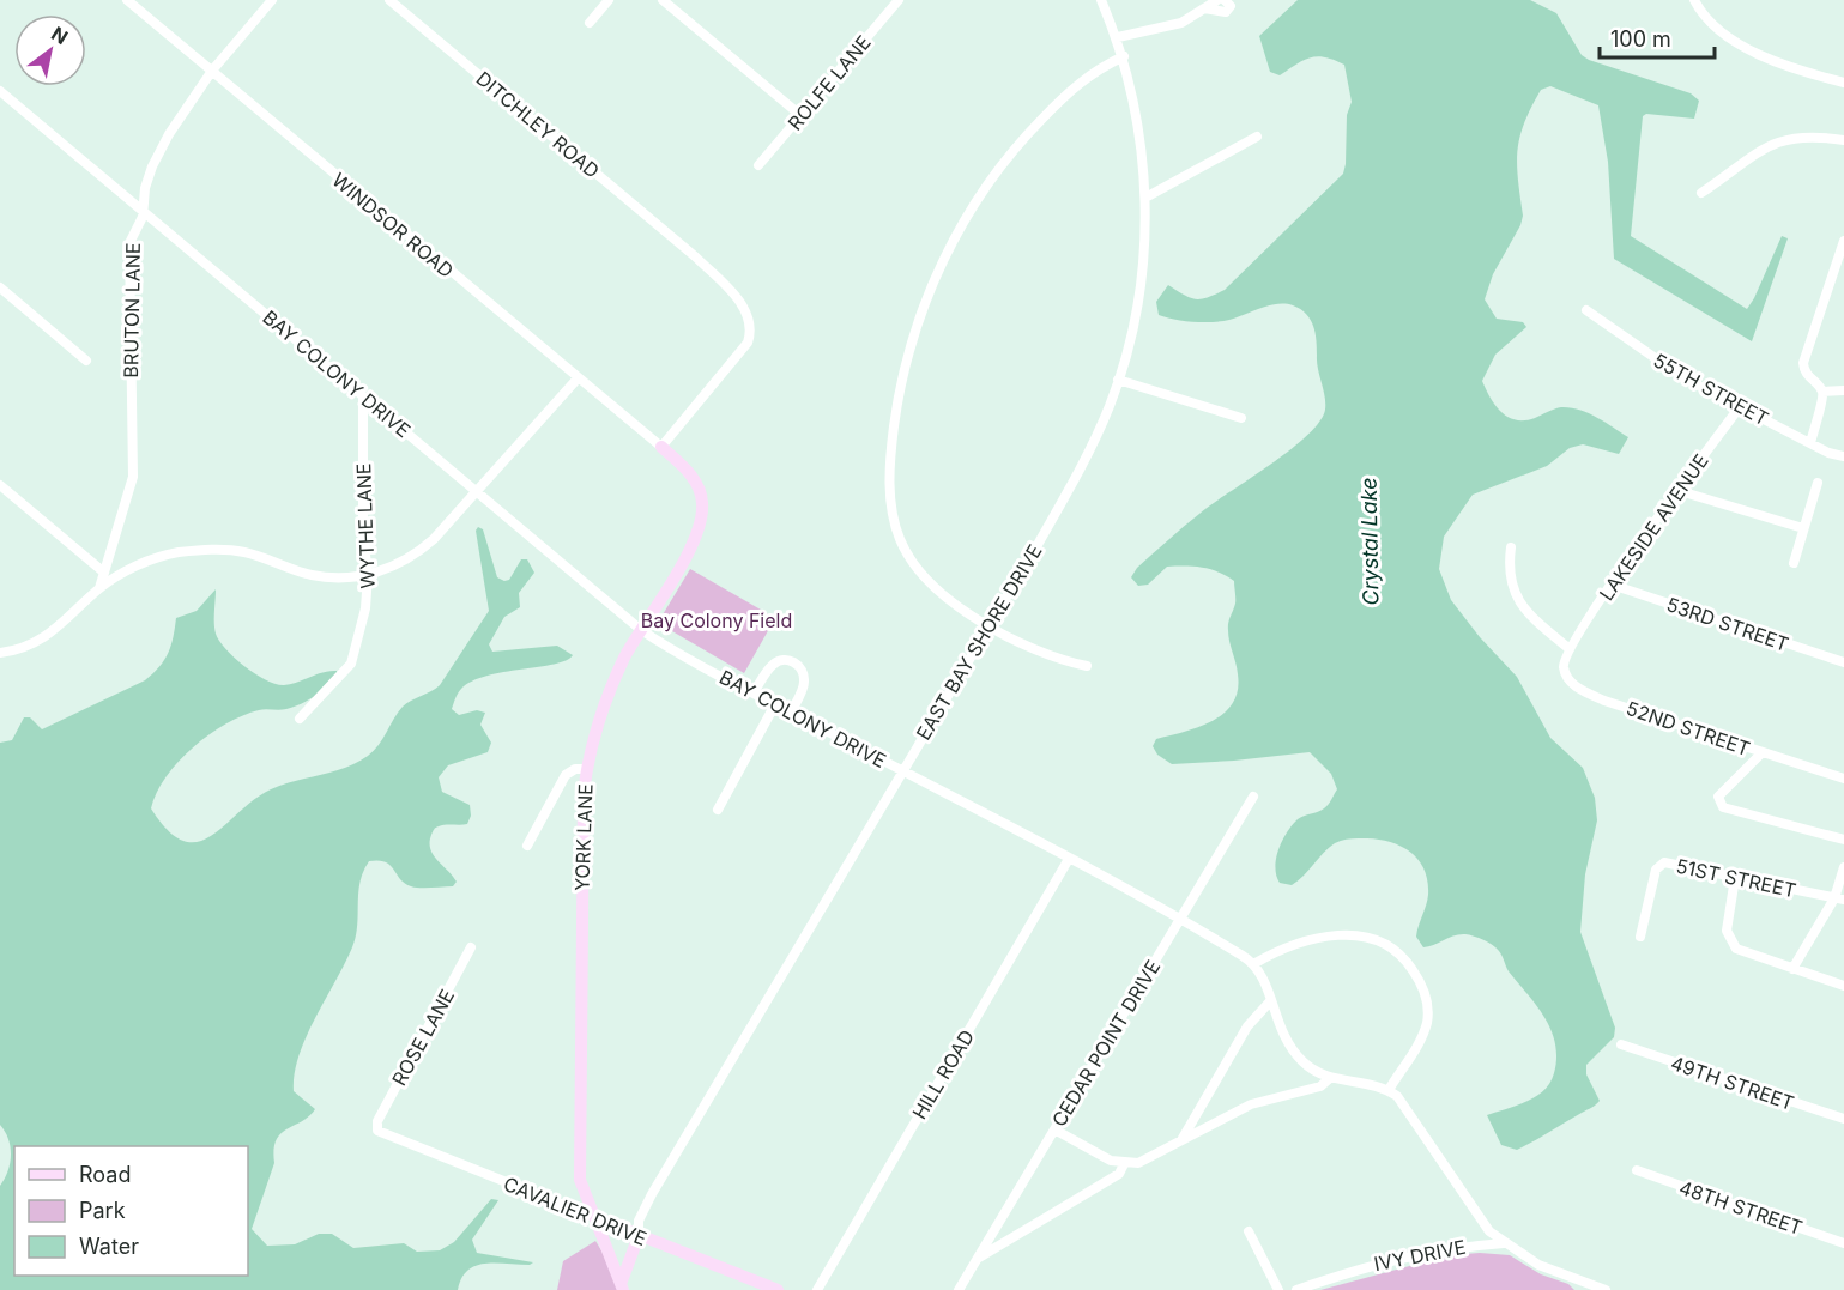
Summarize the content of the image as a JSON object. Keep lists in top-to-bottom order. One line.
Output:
{"streets":{"street":["ROLFE LANE","DITCHLEY ROAD","WINDSOR ROAD","BRUTON LANE","BAY COLONY DRIVE","55TH STREET","WYTHE LANE","LAKESIDE AVENUE","53RD STREET","EAST BAY SHORE DRIVE","52ND STREET","YORK LANE","51ST STREET","ROSE LANE","CEDAR POINT DRIVE","HILL ROAD","49TH STREET","48TH STREET","CAVALIER DRIVE","IVY DRIVE"]},"crossings":[["DITCHLEY ROAD","WINDSOR ROAD"],["DITCHLEY ROAD","YORK LANE"],["WINDSOR ROAD","BRUTON LANE"],["WINDSOR ROAD","YORK LANE"],["BRUTON LANE","BAY COLONY DRIVE"],["BAY COLONY DRIVE","WYTHE LANE"],["BAY COLONY DRIVE","EAST BAY SHORE DRIVE"],["BAY COLONY DRIVE","YORK LANE"],["BAY COLONY DRIVE","CEDAR POINT DRIVE"],["BAY COLONY DRIVE","HILL ROAD"],["55TH STREET","LAKESIDE AVENUE"],["LAKESIDE AVENUE","53RD STREET"],["LAKESIDE AVENUE","52ND STREET"],["EAST BAY SHORE DRIVE","CAVALIER DRIVE"],["YORK LANE","CAVALIER DRIVE"],["ROSE LANE","CAVALIER DRIVE"]],"water":["Crystal Lake"],"parks":["Bay Colony Field"],"legend":["Road","Park","Water"],"scale_bar":"100 m","north":"top right"}
